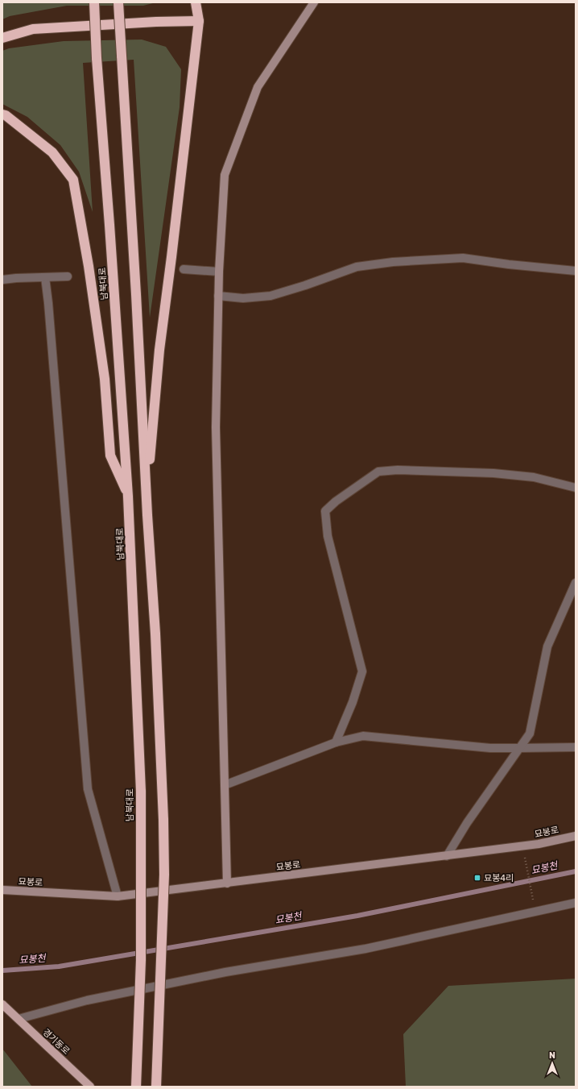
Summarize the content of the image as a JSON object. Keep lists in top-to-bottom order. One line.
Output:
{"streets":{"highway":["남북대로"],"main road":["경기동로"],"street":["묘봉로"]},"water":["묘봉천"],"places":{"transit":["묘봉4리"]},"north":"top"}
